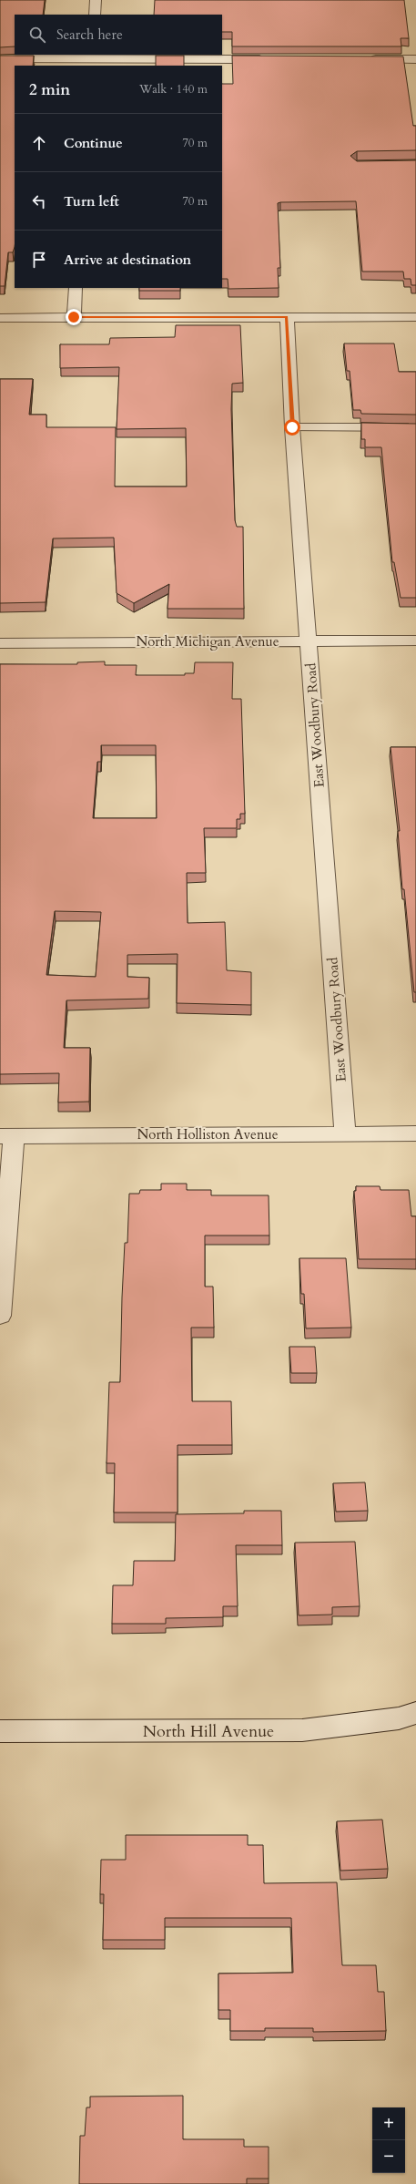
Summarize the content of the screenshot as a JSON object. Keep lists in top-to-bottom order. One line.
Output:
{"streets":{"street":["North Michigan Avenue","East Woodbury Road","North Holliston Avenue","North Hill Avenue"]},"crossings":[["North Michigan Avenue","East Woodbury Road"],["East Woodbury Road","North Holliston Avenue"]],"page":{"search":"Search here","heading":["2 min","Walk · 140 m"],"list":[["Continue","70 m"],["Turn left","70 m"],"Arrive at destination"],"map_buttons":["+","−"]}}
